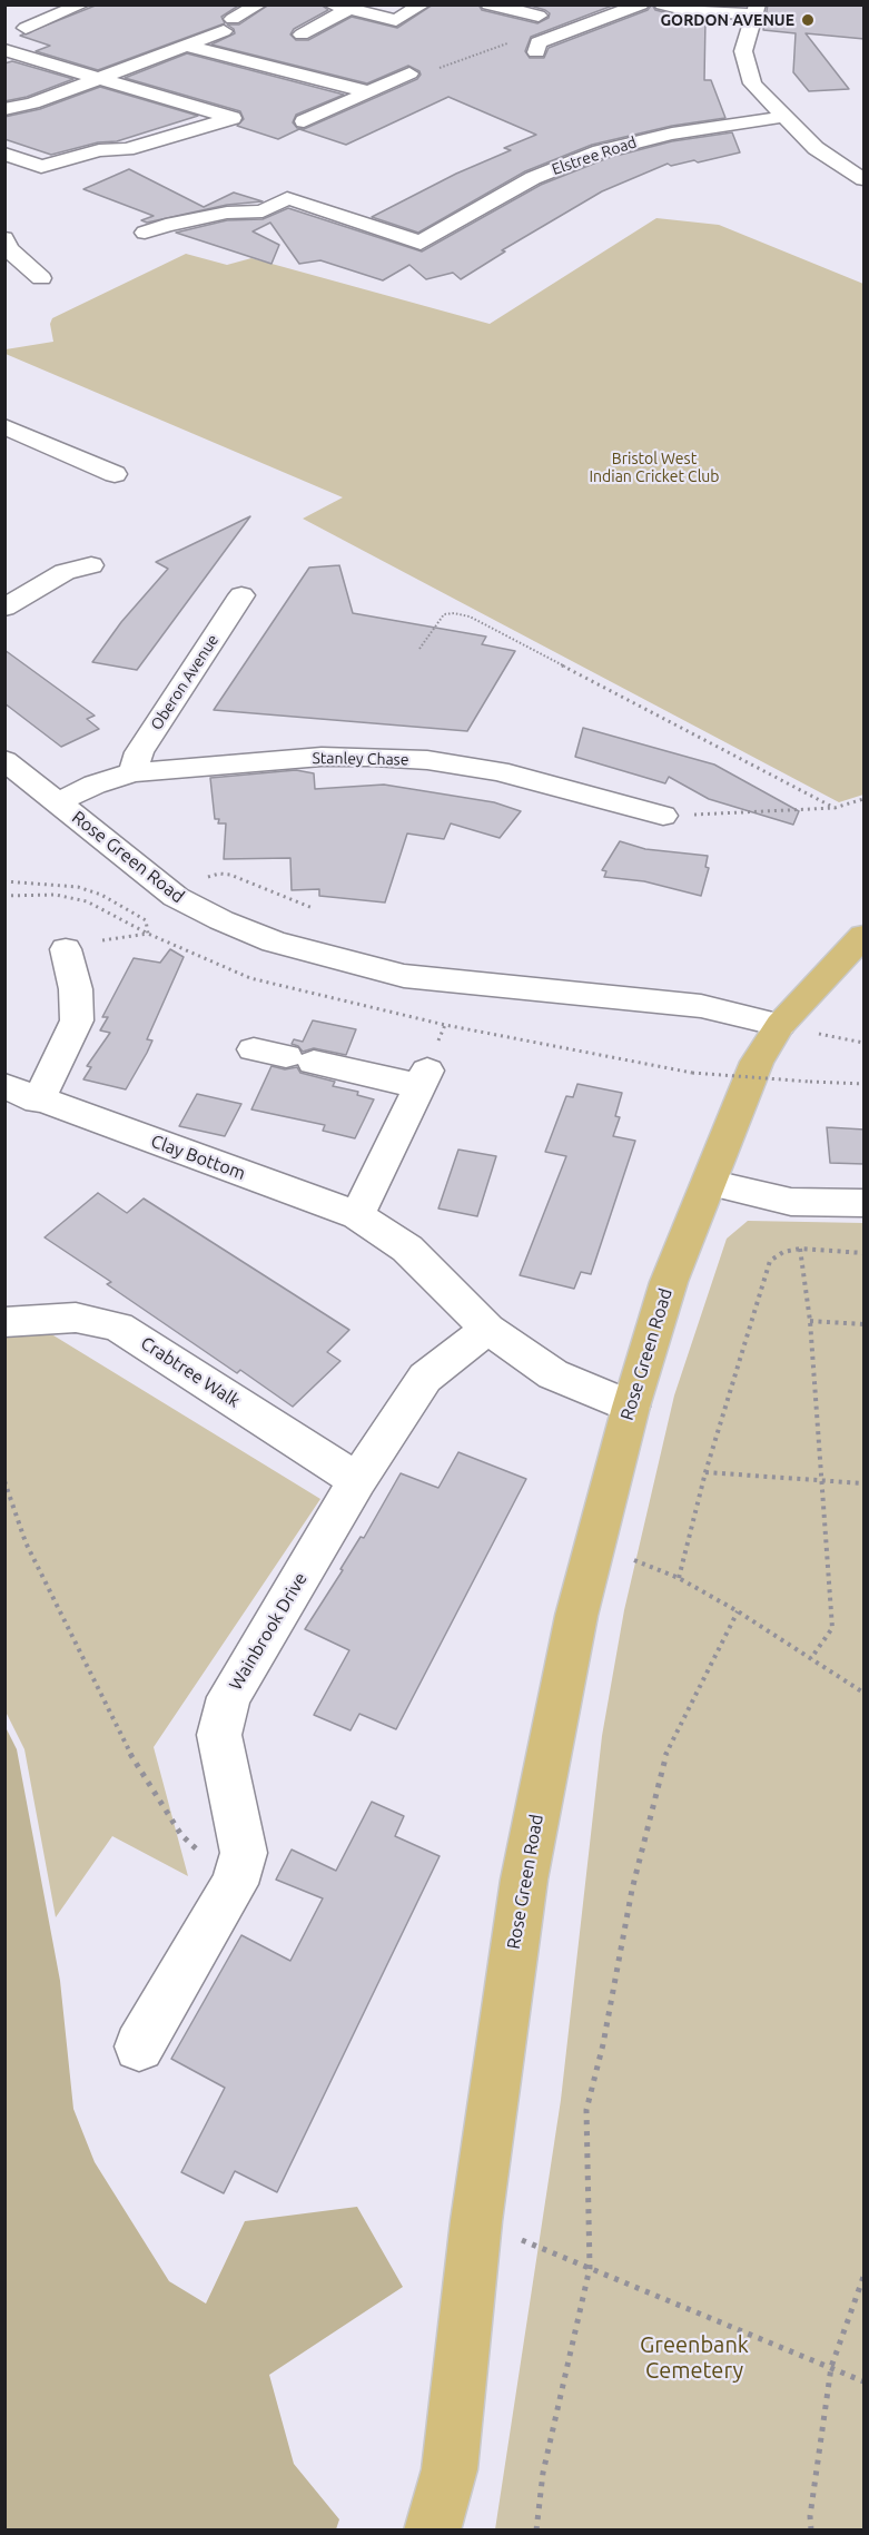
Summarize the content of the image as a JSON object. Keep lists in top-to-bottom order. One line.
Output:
{"streets":{"main road":["Rose Green Road"],"street":["Elstree Road","Oberon Avenue","Stanley Chase","Clay Bottom","Crabtree Walk","Wainbrook Drive"]},"crossings":[["Oberon Avenue","Stanley Chase"],["Stanley Chase","Rose Green Road"],["Rose Green Road","Clay Bottom"],["Clay Bottom","Wainbrook Drive"],["Crabtree Walk","Wainbrook Drive"]],"parks":["Bristol West Indian Cricket Club","Greenbank Cemetery"],"places":["GORDON AVENUE"]}
